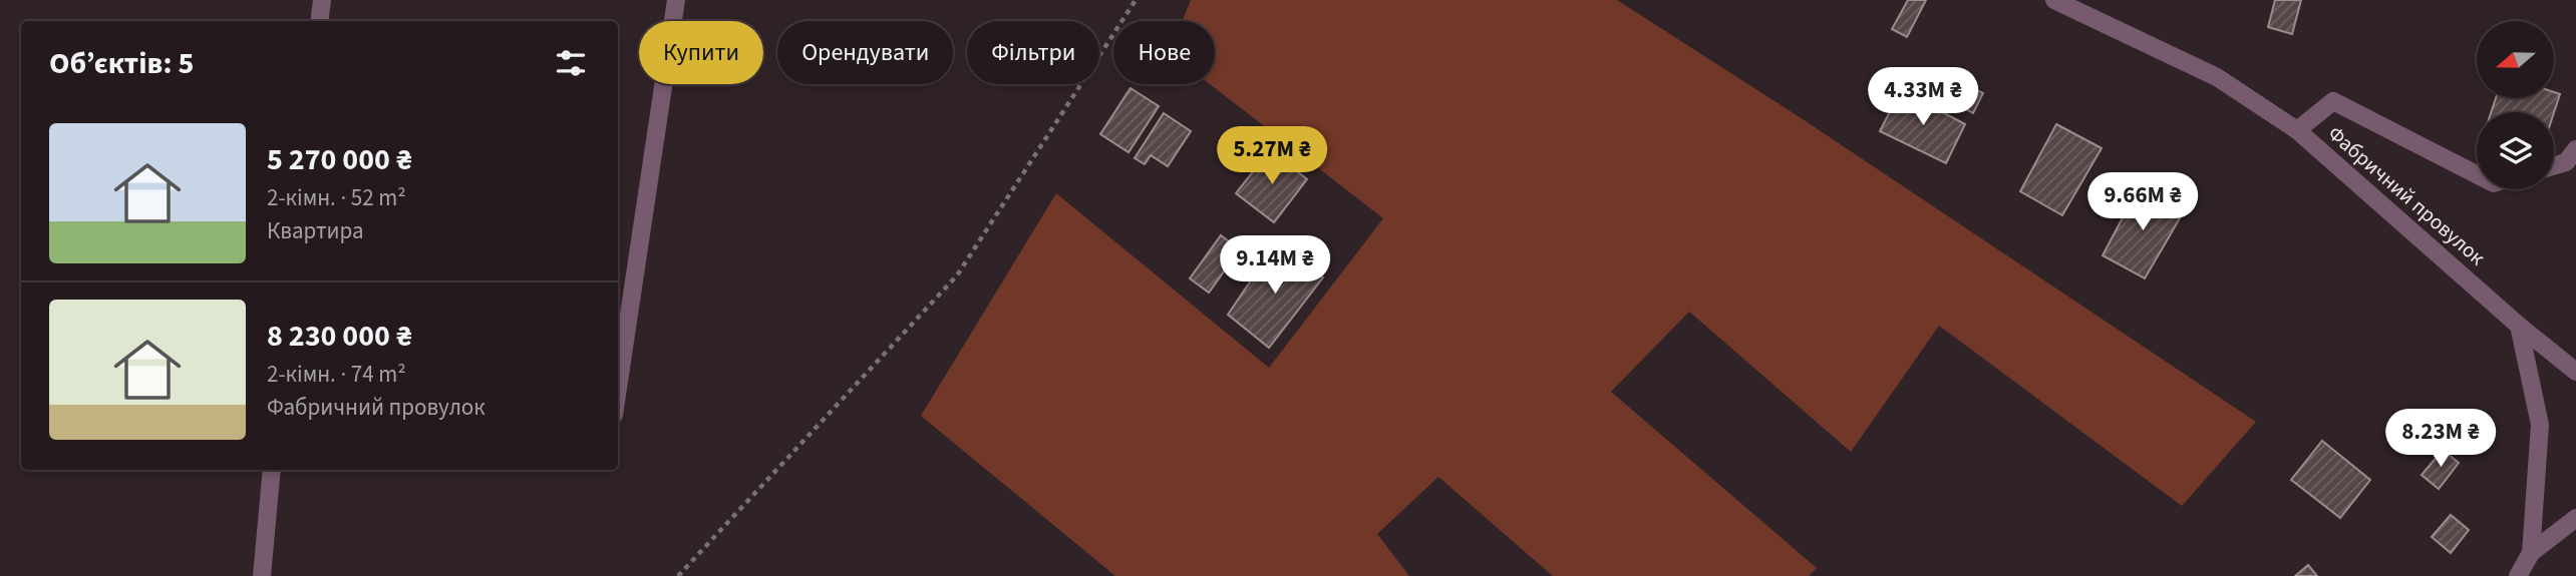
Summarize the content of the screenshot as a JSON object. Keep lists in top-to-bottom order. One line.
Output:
{"streets":{"street":["Фабричний провулок"]},"north":"left","page":{"chip":["Купити","Орендувати","Фільтри","Нове"],"heading":"Об’єктів: 5","price":["4.33M ₴","5.27M ₴","9.66M ₴","9.14M ₴","8.23M ₴"],"list":[{"name":"5 270 000 ₴","note":"2-кімн. · 52 m² · Квартира"},{"name":"8 230 000 ₴","note":"2-кімн. · 74 m² · Фабричний провулок"}]}}
